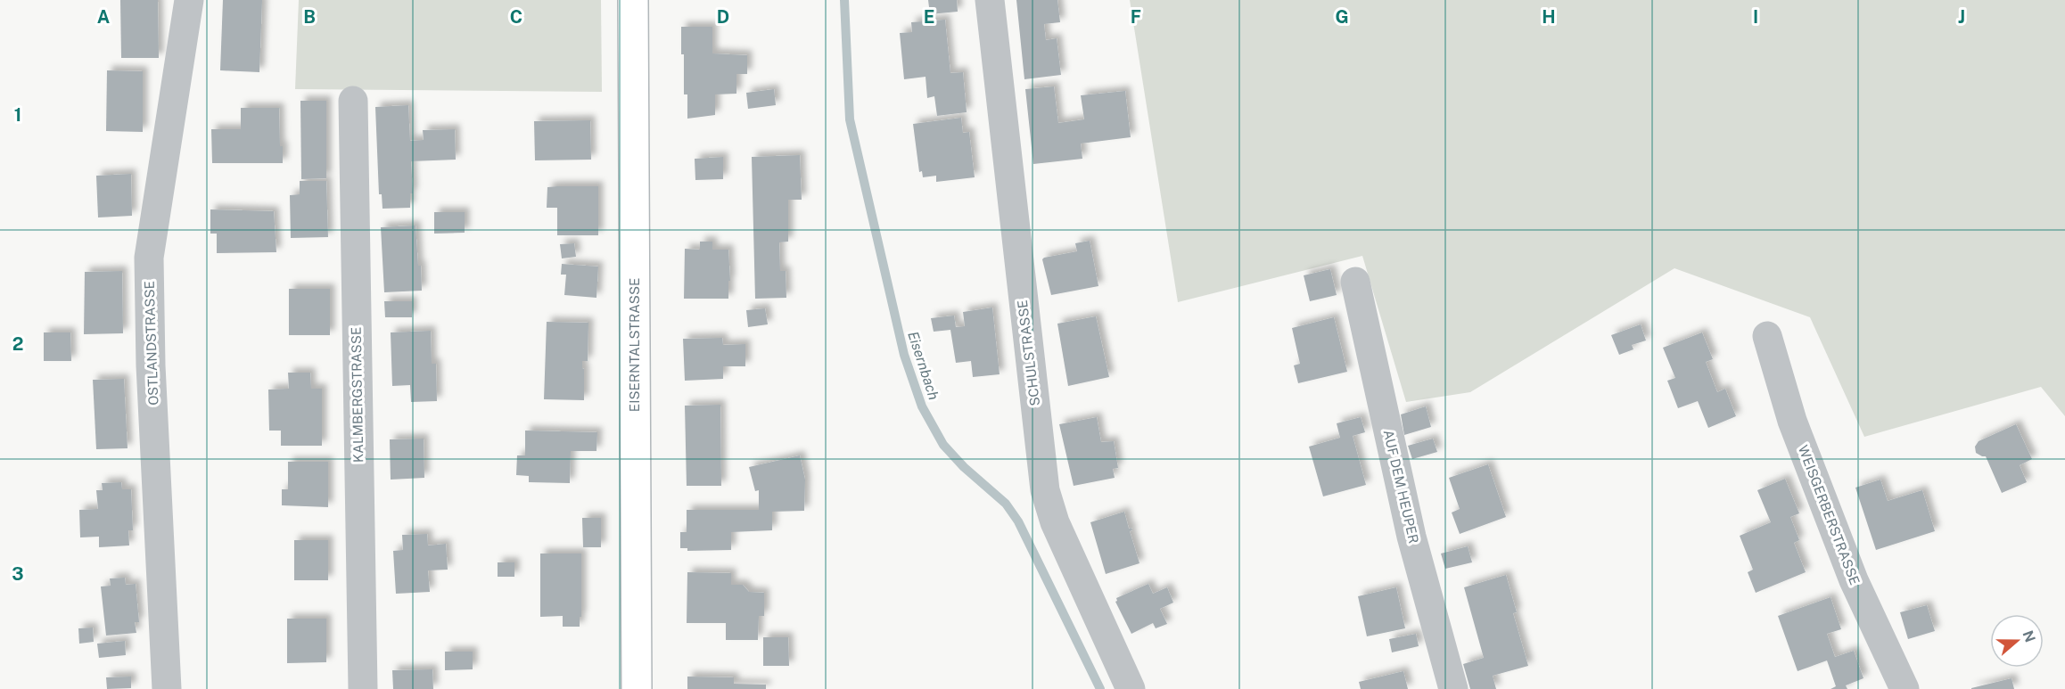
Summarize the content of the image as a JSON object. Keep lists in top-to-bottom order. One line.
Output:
{"streets":{"main road":["EISERNTALSTRASSE"],"street":["OSTLANDSTRASSE","SCHULSTRASSE","KALMBERGSTRASSE","AUF DEM HEUPER","WEISGERBERSTRASSE"]},"water":["Eisernbach"],"north":"right","grid":{"columns":["A","B","C","D","E","F","G","H","I","J"],"rows":["1","2","3"]}}
